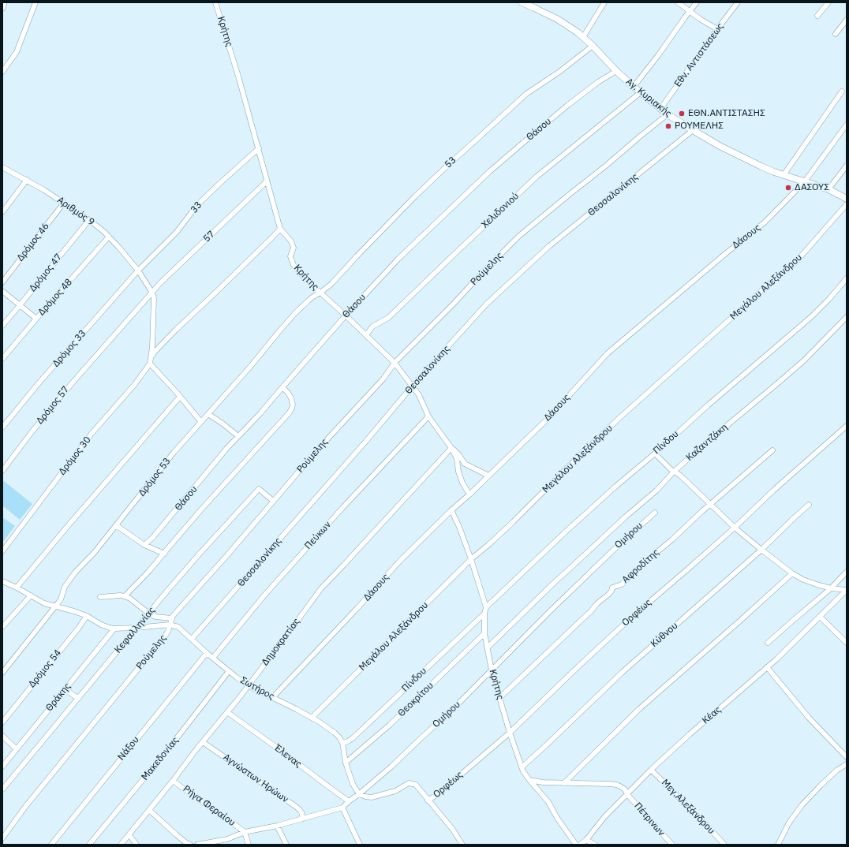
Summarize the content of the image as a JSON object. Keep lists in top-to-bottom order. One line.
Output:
{"streets":{"street":["Κρήτης","Εθν. Αντιστάσεως","Αγ. Κυριακής","Θάσου","53","Θεσσαλονίκης","33","Χελιδονιού","Αριθμός 9","57","Δάσους","Δρόμος 46","Ρούμελης","Δρόμος 47","Μεγάλου Αλεξάνδρου","Δρόμος 48","Δρόμος 33","Δρόμος 57","Πίνδου","Καζαντζάκη","Δρόμος 30","Δρόμος 53","Πεύκων","Ομήρου","Αφροδίτης","Ορφέως","Κεφαλληνίας","Κύθνου","Δημοκρατίας","Δρόμος 54","Σωτήρος","Θράκης","Θεοκρίτου","Κέας","Νάξου","Έλενας","Μακεδονίας","Αγνώστων Ηρώων","Ρήγα Φεραίου","Μεγ.Αλεξάνδρου","Πέτρινων"]},"crossings":[["Κρήτης","Θάσου"],["Κρήτης","53"],["Κρήτης","Θεσσαλονίκης"],["Κρήτης","33"],["Κρήτης","Χελιδονιού"],["Κρήτης","57"],["Κρήτης","Δάσους"],["Κρήτης","Ρούμελης"],["Κρήτης","Πίνδου"],["Κρήτης","Καζαντζάκη"],["Κρήτης","Δρόμος 30"],["Κρήτης","Δρόμος 53"],["Κρήτης","Πεύκων"],["Κρήτης","Ομήρου"],["Κρήτης","Αφροδίτης"],["Κρήτης","Ορφέως"],["Κρήτης","Κύθνου"],["Κρήτης","Δημοκρατίας"],["Κρήτης","Θεοκρίτου"],["Κρήτης","Πέτρινων"],["Εθν. Αντιστάσεως","Αγ. Κυριακής"],["Αγ. Κυριακής","Θάσου"],["Αγ. Κυριακής","53"],["Αγ. Κυριακής","Θεσσαλονίκης"],["Αγ. Κυριακής","Χελιδονιού"],["Αγ. Κυριακής","Δάσους"],["Αγ. Κυριακής","Ρούμελης"],["53","Δρόμος 53"],["Θεσσαλονίκης","Σωτήρος"],["33","Αριθμός 9"],["33","Δρόμος 33"],["Αριθμός 9","57"],["Αριθμός 9","Δρόμος 46"],["Αριθμός 9","Δρόμος 47"],["Αριθμός 9","Δρόμος 48"],["Αριθμός 9","Δρόμος 33"],["57","Δρόμος 57"],["Δάσους","Σωτήρος"],["Ρούμελης","Κεφαλληνίας"],["Ρούμελης","Σωτήρος"],["Μεγάλου Αλεξάνδρου","Σωτήρος"],["Πίνδου","Σωτήρος"],["Πεύκων","Σωτήρος"],["Ομήρου","Έλενας"],["Ομήρου","Αγνώστων Ηρώων"],["Ομήρου","Ρήγα Φεραίου"],["Δημοκρατίας","Σωτήρος"],["Δημοκρατίας","Έλενας"],["Δημοκρατίας","Αγνώστων Ηρώων"],["Δημοκρατίας","Ρήγα Φεραίου"],["Σωτήρος","Νάξου"],["Σωτήρος","Μακεδονίας"],["Κέας","Μεγ.Αλεξάνδρου"],["Κέας","Πέτρινων"]],"places":["ΕΘΝ.ΑΝΤΙΣΤΑΣΗΣ","ΡΟΥΜΕΛΗΣ","ΔΑΣΟΥΣ"]}
